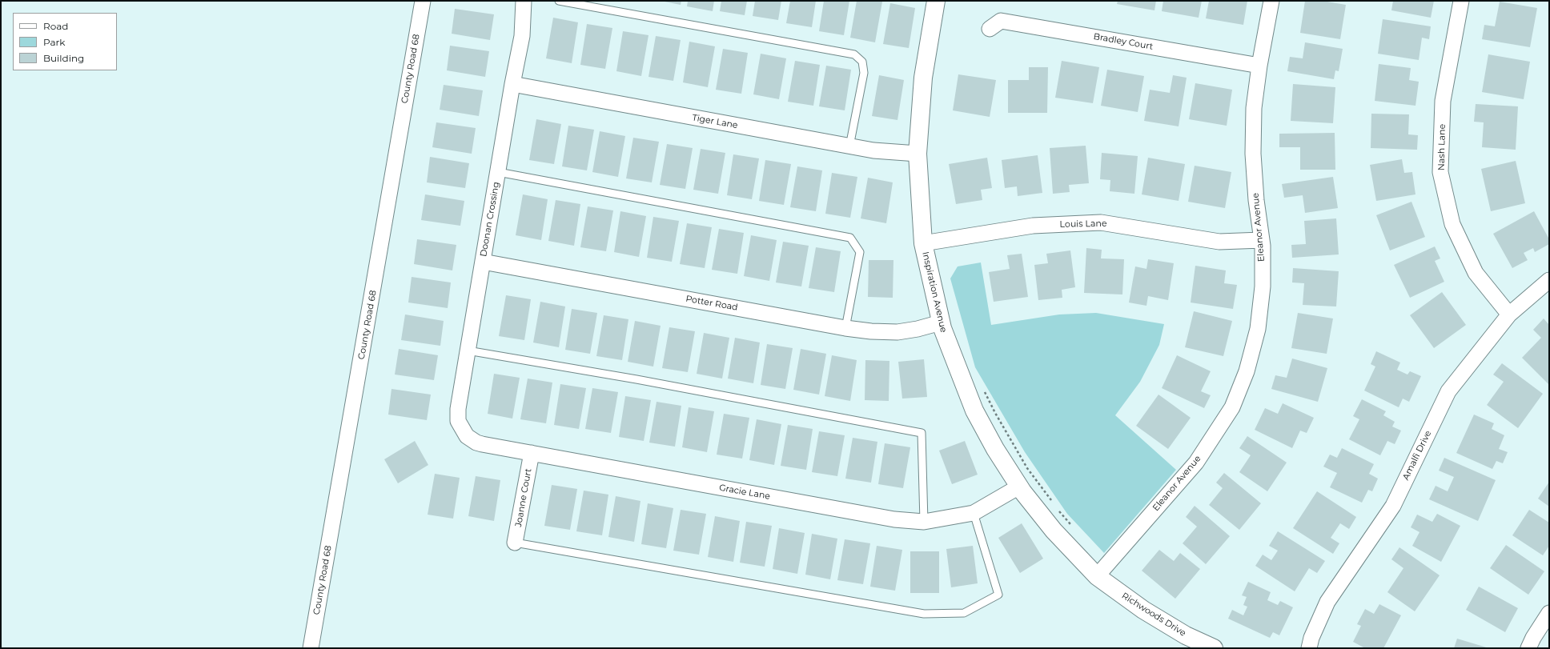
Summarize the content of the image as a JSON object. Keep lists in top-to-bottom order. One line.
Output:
{"streets":{"street":["Bradley Court","County Road 68","Tiger Lane","Nash Lane","Doonan Crossing","Louis Lane","Eleanor Avenue","Inspiration Avenue","Potter Road","Amalfi Drive","Gracie Lane","Joanne Court","Richwoods Drive"]},"crossings":[["Bradley Court","Eleanor Avenue"],["Tiger Lane","Doonan Crossing"],["Tiger Lane","Inspiration Avenue"],["Nash Lane","Amalfi Drive"],["Doonan Crossing","Potter Road"],["Doonan Crossing","Gracie Lane"],["Louis Lane","Eleanor Avenue"],["Louis Lane","Inspiration Avenue"],["Eleanor Avenue","Inspiration Avenue"],["Eleanor Avenue","Richwoods Drive"],["Inspiration Avenue","Potter Road"],["Inspiration Avenue","Gracie Lane"],["Inspiration Avenue","Richwoods Drive"],["Gracie Lane","Joanne Court"]],"legend":["Road","Park","Building"]}
